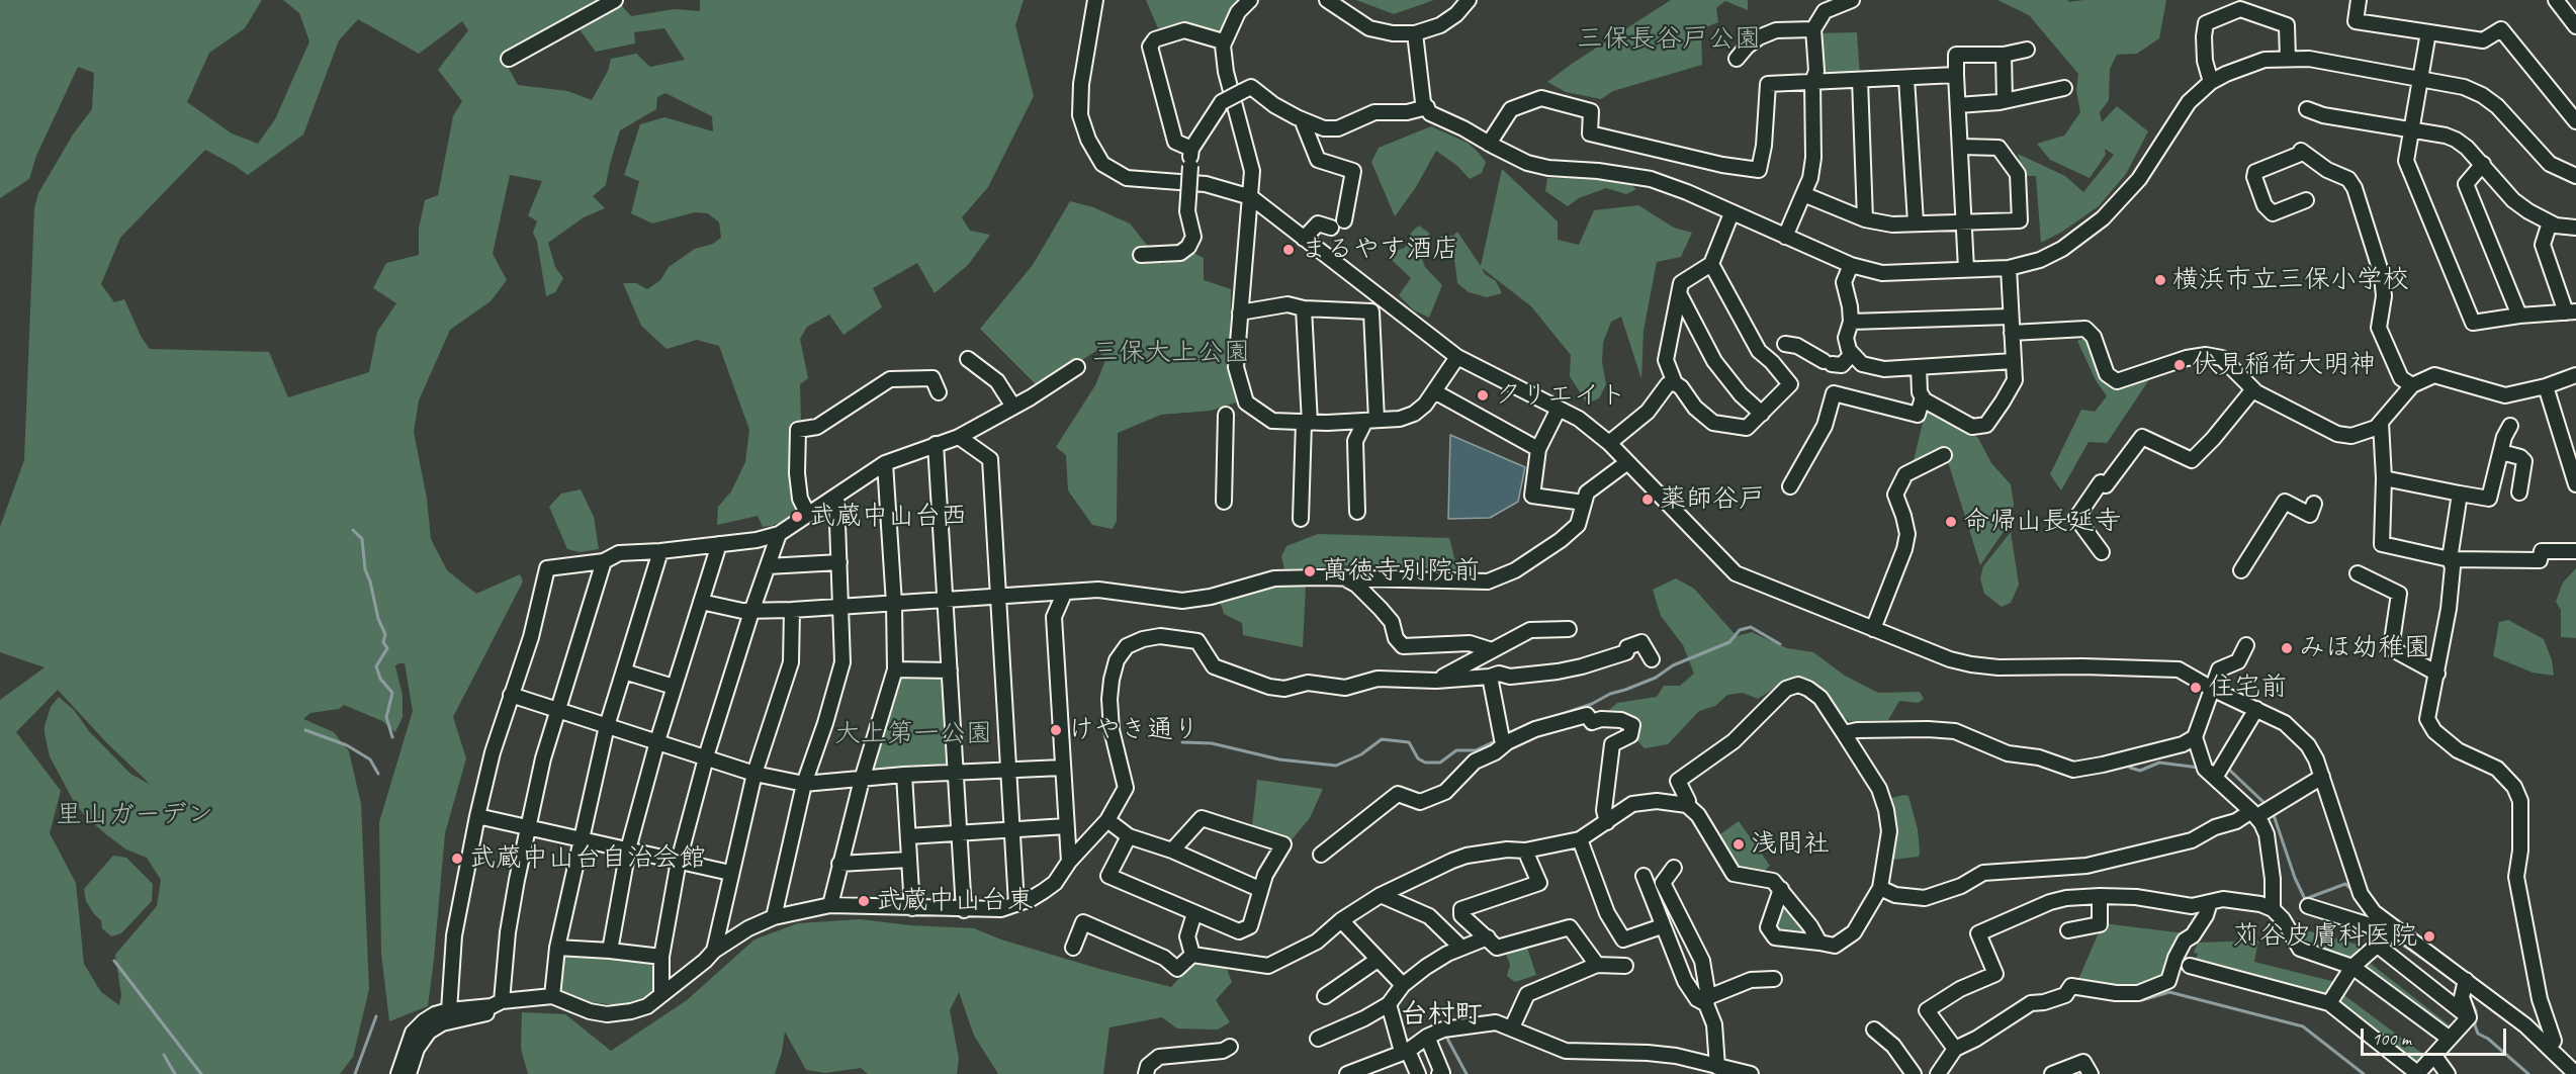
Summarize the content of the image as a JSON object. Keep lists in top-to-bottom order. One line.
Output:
{"districts":["台村町"],"parks":["三保長谷戸公園","三保大上公園","大上第一公園","里山ガーデン"],"places":["まるやす酒店","横浜市立三保小学校","伏見稲荷大明神","クリエイト","薬師谷戸","武蔵中山台西","命帰山長延寺","萬徳寺別院前","みほ幼稚園","住宅前","けやき通り","浅間社","武蔵中山台自治会館","武蔵中山台東","苅谷皮膚科医院"],"scale_bar":"100 m"}
